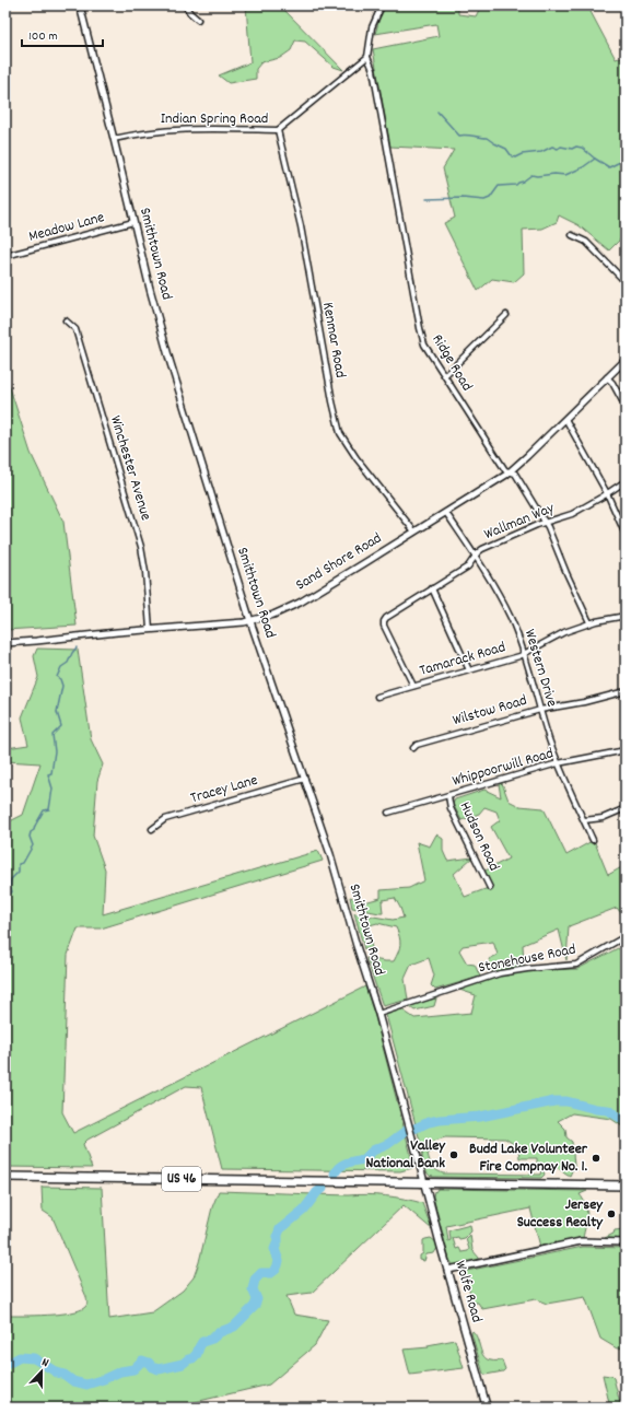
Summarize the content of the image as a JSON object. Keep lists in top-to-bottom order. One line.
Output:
{"streets":{"main road":["US 46","Wolfe Road"],"street":["Indian Spring Road","Meadow Lane","Smithtown Road","Kenmar Road","Ridge Road","Winchester Avenue","Wallman Way","Sand Shore Road","Tamarack Road","Western Drive","Wilstow Road","Whippoorwill Road","Tracey Lane","Hudson Road","Stonehouse Road"]},"crossings":[["Indian Spring Road","Smithtown Road"],["Indian Spring Road","Kenmar Road"],["Indian Spring Road","Ridge Road"],["Meadow Lane","Smithtown Road"],["Smithtown Road","Sand Shore Road"],["Smithtown Road","Tracey Lane"],["Smithtown Road","Stonehouse Road"],["Smithtown Road","US 46"],["Smithtown Road","Wolfe Road"],["Kenmar Road","Sand Shore Road"],["Ridge Road","Wallman Way"],["Ridge Road","Sand Shore Road"],["Ridge Road","Tamarack Road"],["Winchester Avenue","Sand Shore Road"],["Wallman Way","Tamarack Road"],["Wallman Way","Western Drive"],["Sand Shore Road","Western Drive"],["Tamarack Road","Western Drive"],["Western Drive","Wilstow Road"],["Western Drive","Whippoorwill Road"],["Whippoorwill Road","Hudson Road"],["US 46","Wolfe Road"]],"places":["Valley National Bank","Budd Lake Volunteer Fire Compnay No. 1.","Jersey Success Realty"],"scale_bar":"100 m","north":"top"}
